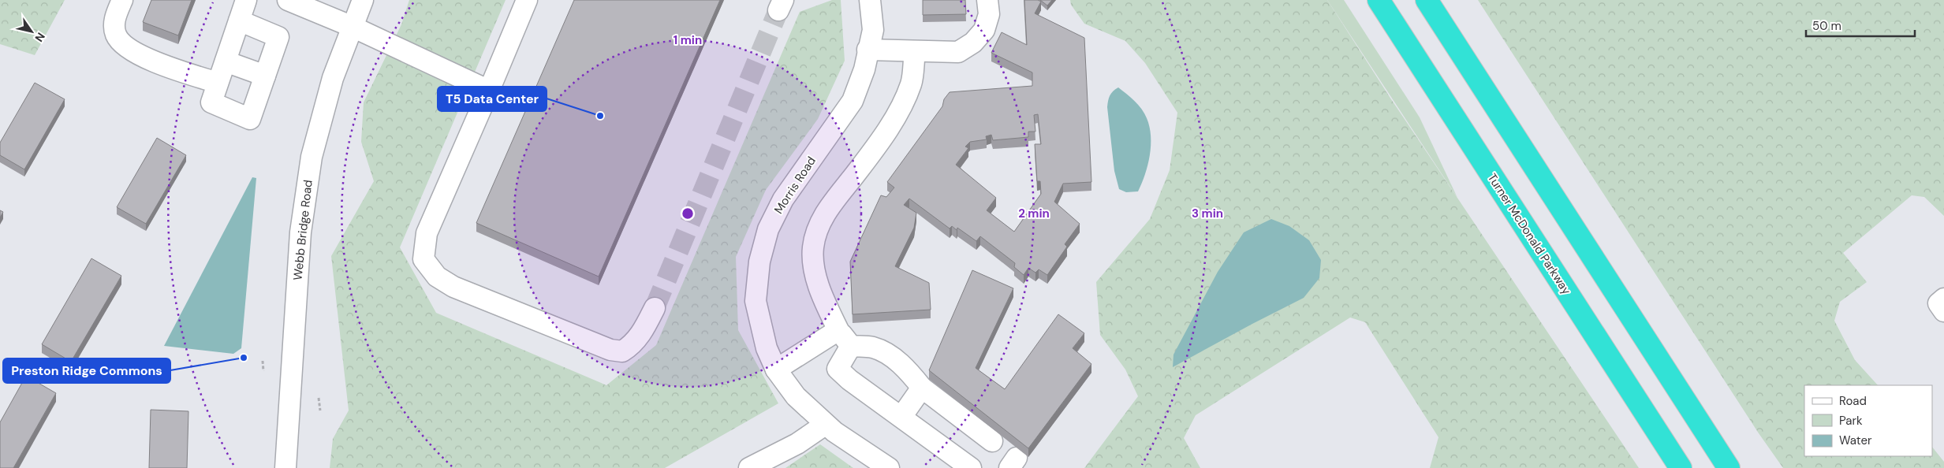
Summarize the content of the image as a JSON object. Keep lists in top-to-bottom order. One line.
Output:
{"streets":{"highway":["Turner McDonald Parkway"],"street":["Morris Road","Webb Bridge Road"]},"places":["T5 Data Center","Preston Ridge Commons"],"legend":["Road","Park","Water"],"scale_bar":"50 m","north":"bottom right","rings":["1 min","2 min","3 min"]}
